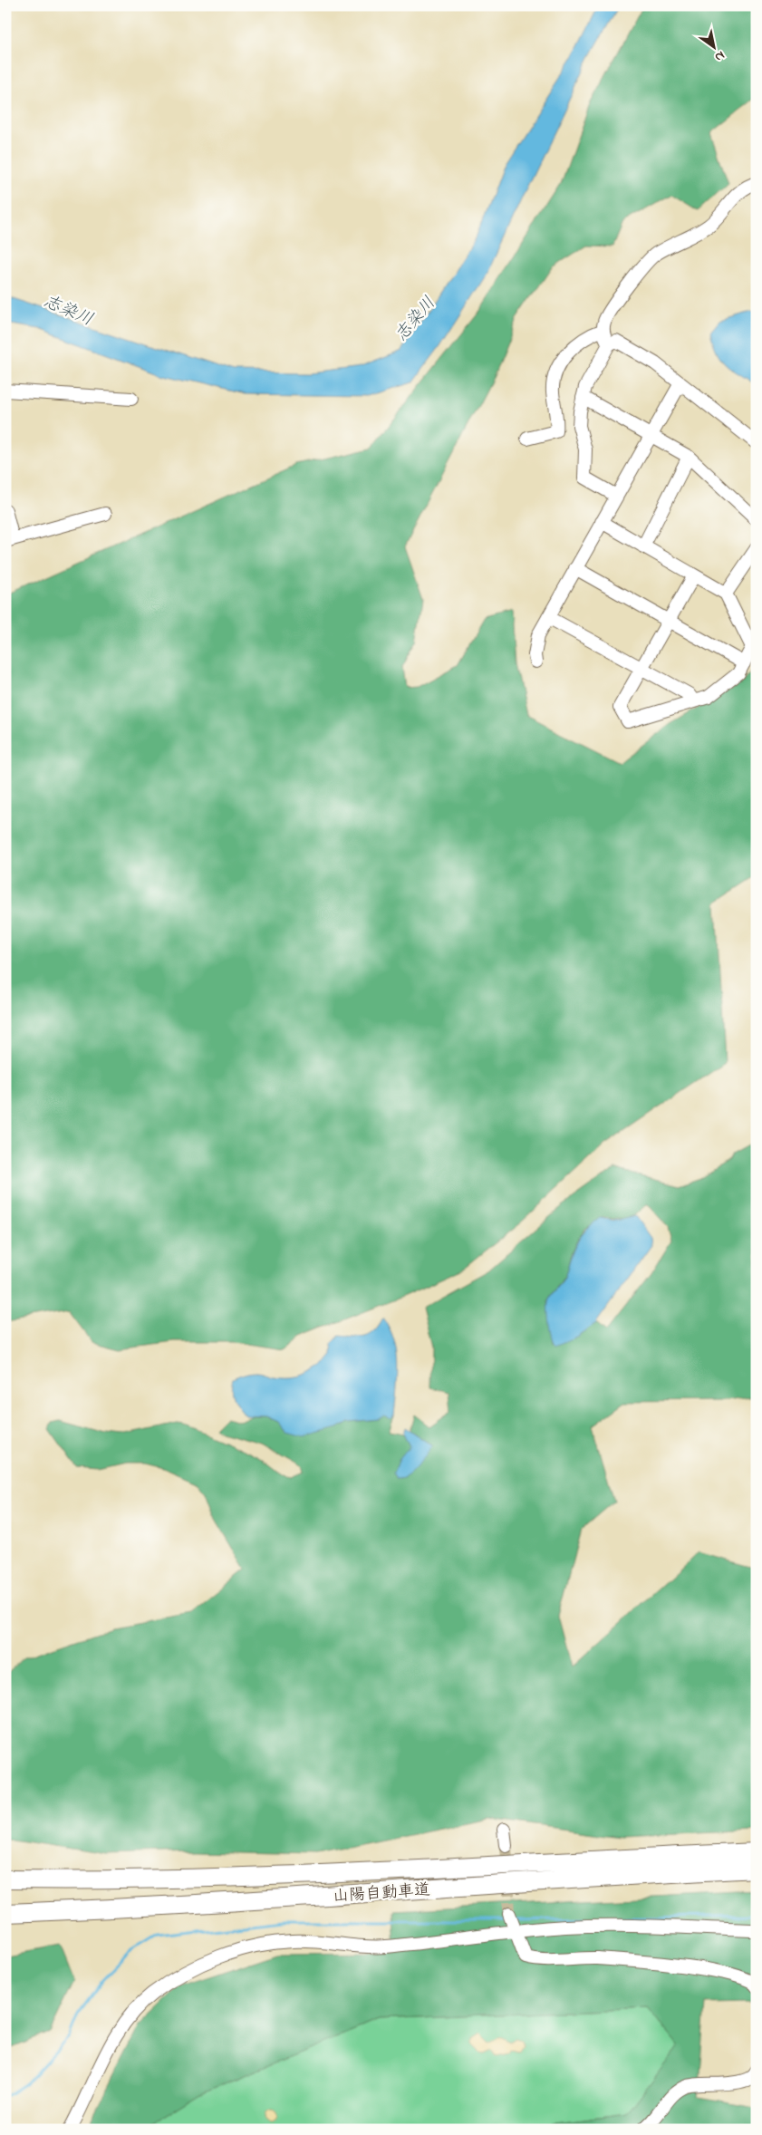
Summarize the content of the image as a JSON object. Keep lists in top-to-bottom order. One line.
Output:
{"streets":{"highway":["山陽自動車道"]},"water":["志染川"],"north":"bottom right"}
